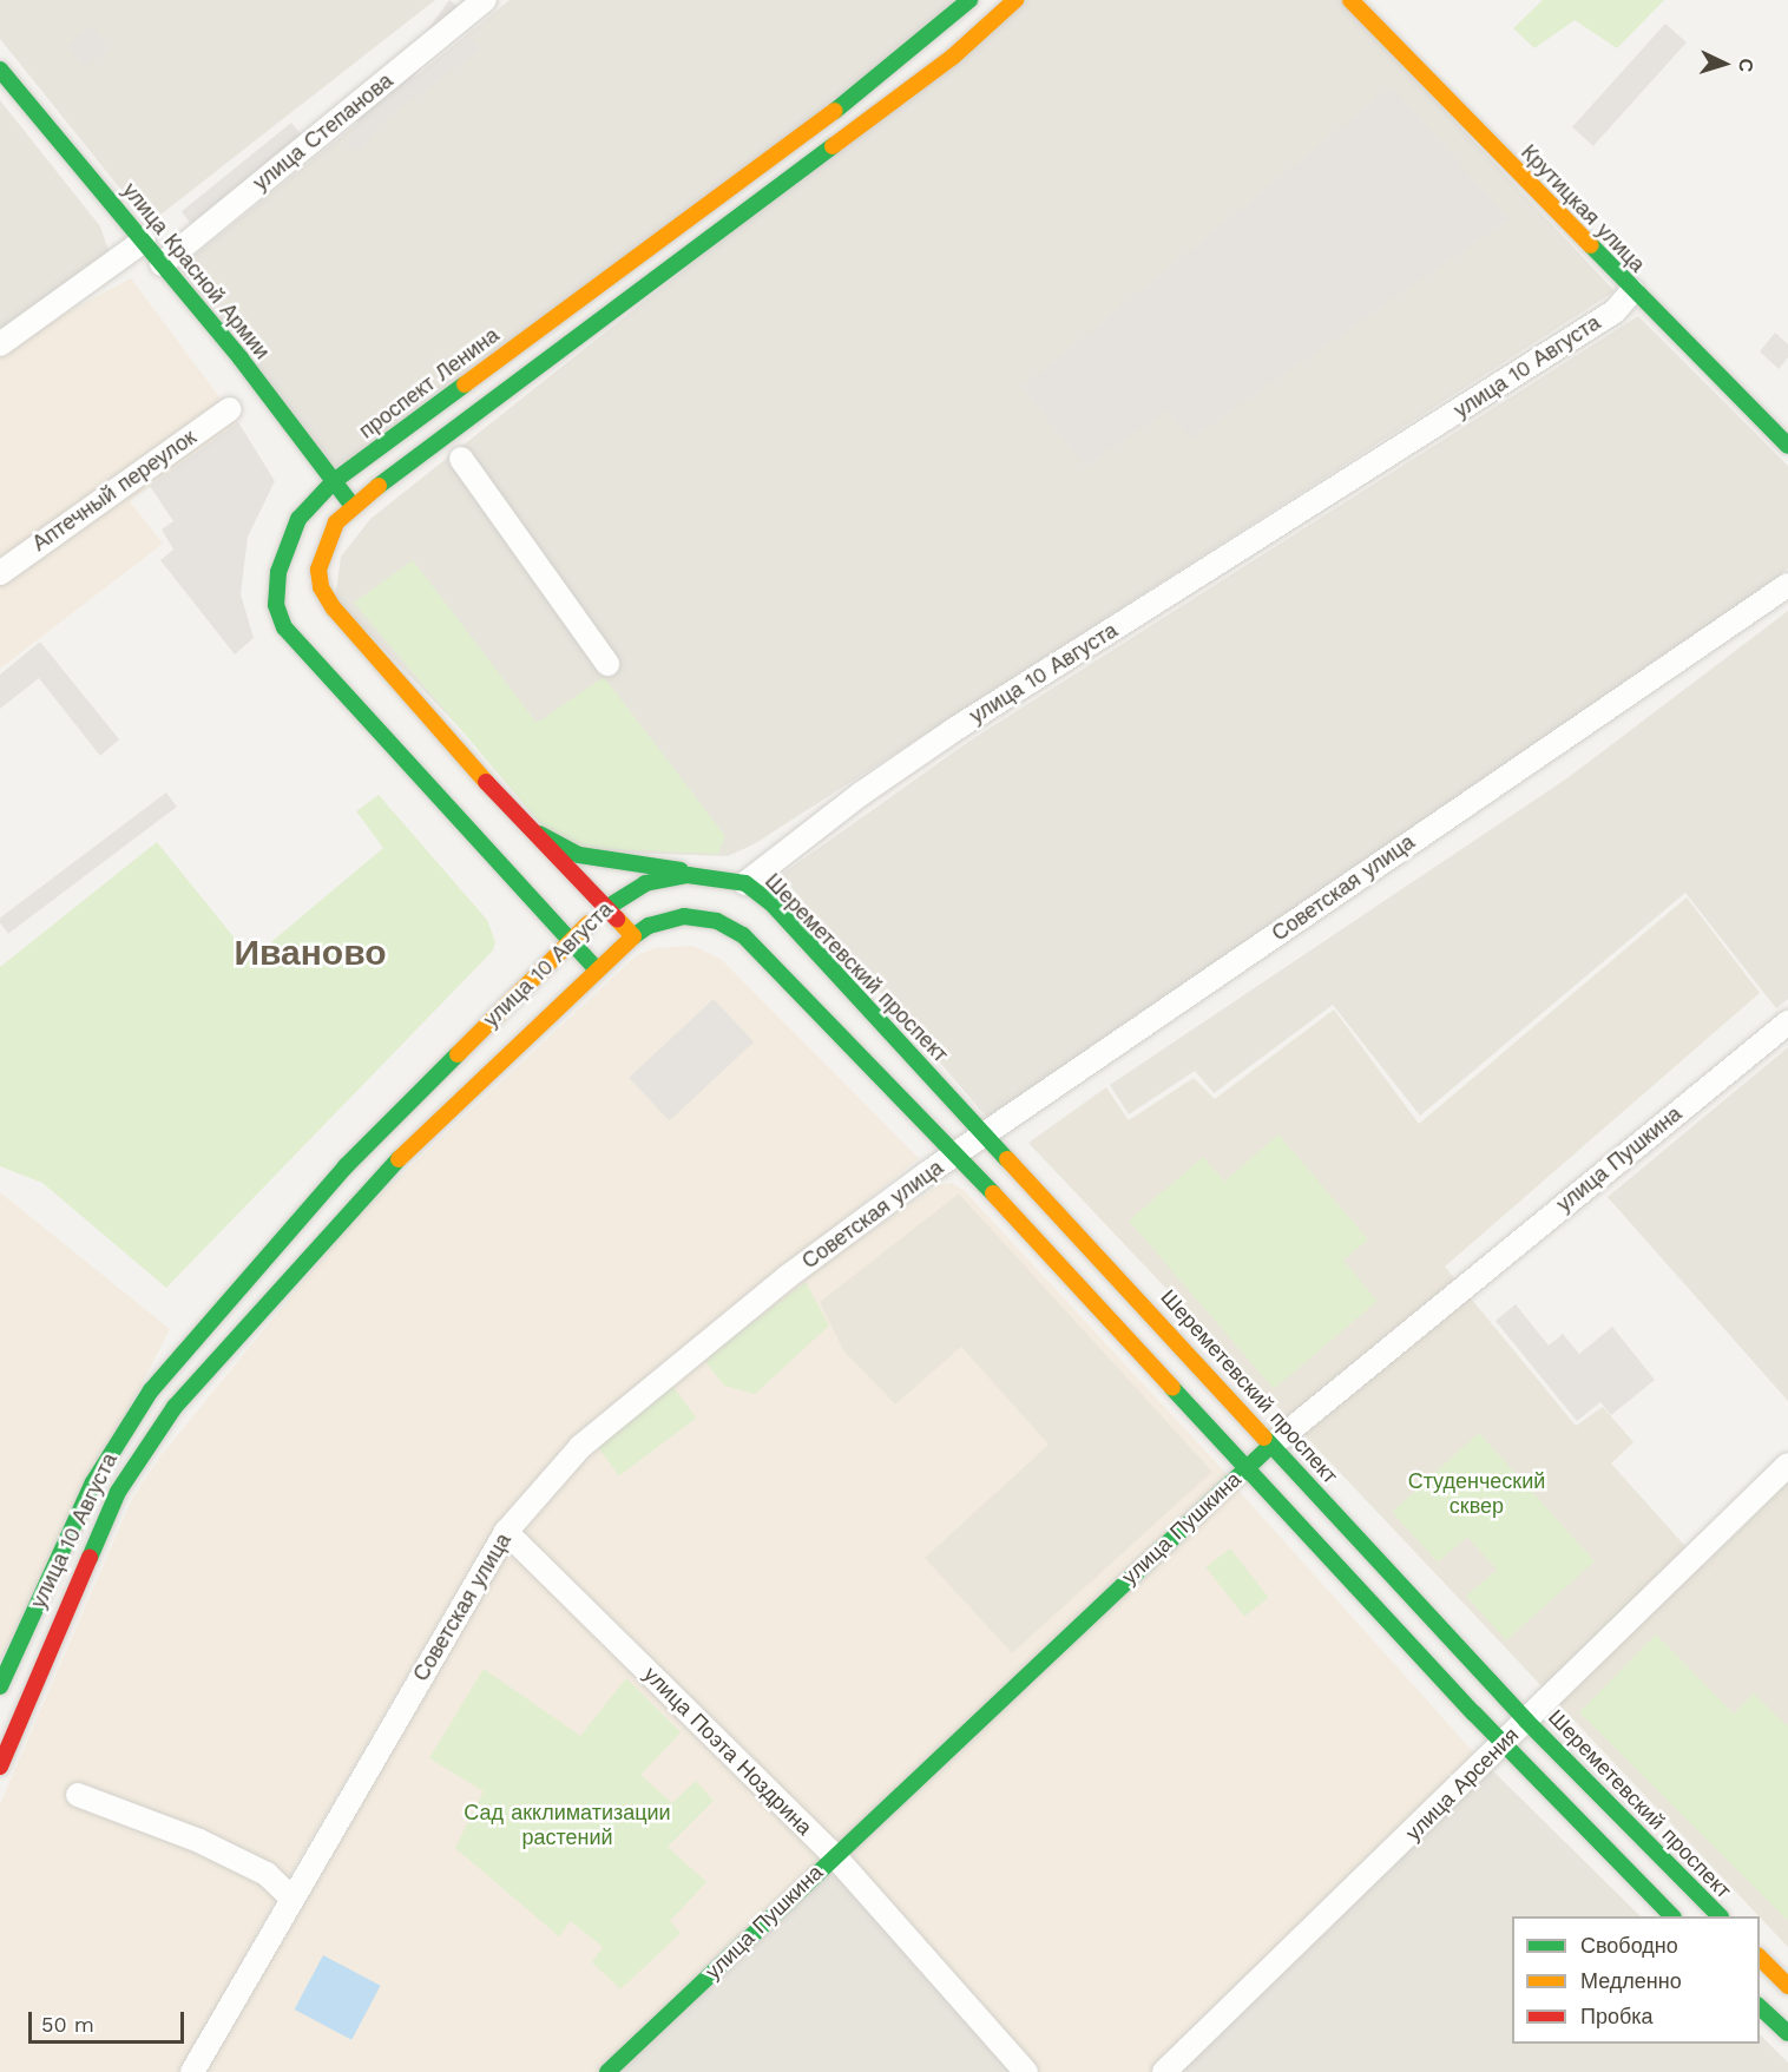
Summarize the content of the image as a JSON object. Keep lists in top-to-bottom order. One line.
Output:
{"streets":{"main road":["Крутицкая улица","улица Красной Армии","улица 10 Августа","проспект Ленина","Шереметевский проспект","улица Пушкина"],"street":["улица Степанова","Аптечный переулок","Советская улица","улица Поэта Ноздрина","улица Арсения"]},"crossings":[["улица Степанова","улица Красной Армии"],["Крутицкая улица","улица 10 Августа"],["улица Красной Армии","проспект Ленина"],["улица 10 Августа","проспект Ленина"],["улица 10 Августа","Советская улица"],["улица 10 Августа","Шереметевский проспект"],["Советская улица","Шереметевский проспект"],["Советская улица","улица Поэта Ноздрина"],["Шереметевский проспект","улица Пушкина"],["Шереметевский проспект","улица Арсения"],["улица Пушкина","улица Поэта Ноздрина"]],"districts":["Иваново"],"parks":["Студенческий сквер","Сад акклиматизации растений"],"legend":["Свободно","Медленно","Пробка"],"scale_bar":"50 m","north":"right"}
